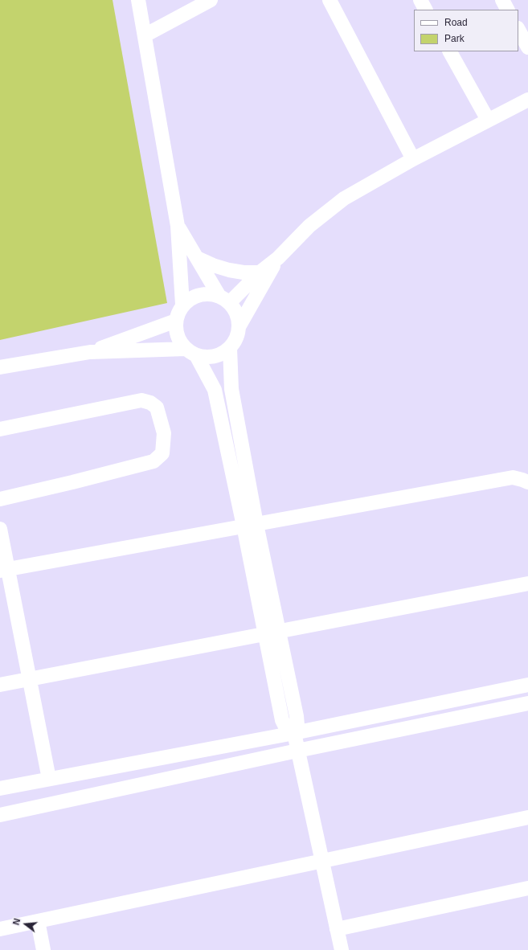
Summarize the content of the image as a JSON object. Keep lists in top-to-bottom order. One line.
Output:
{"legend":["Road","Park"],"north":"left"}
